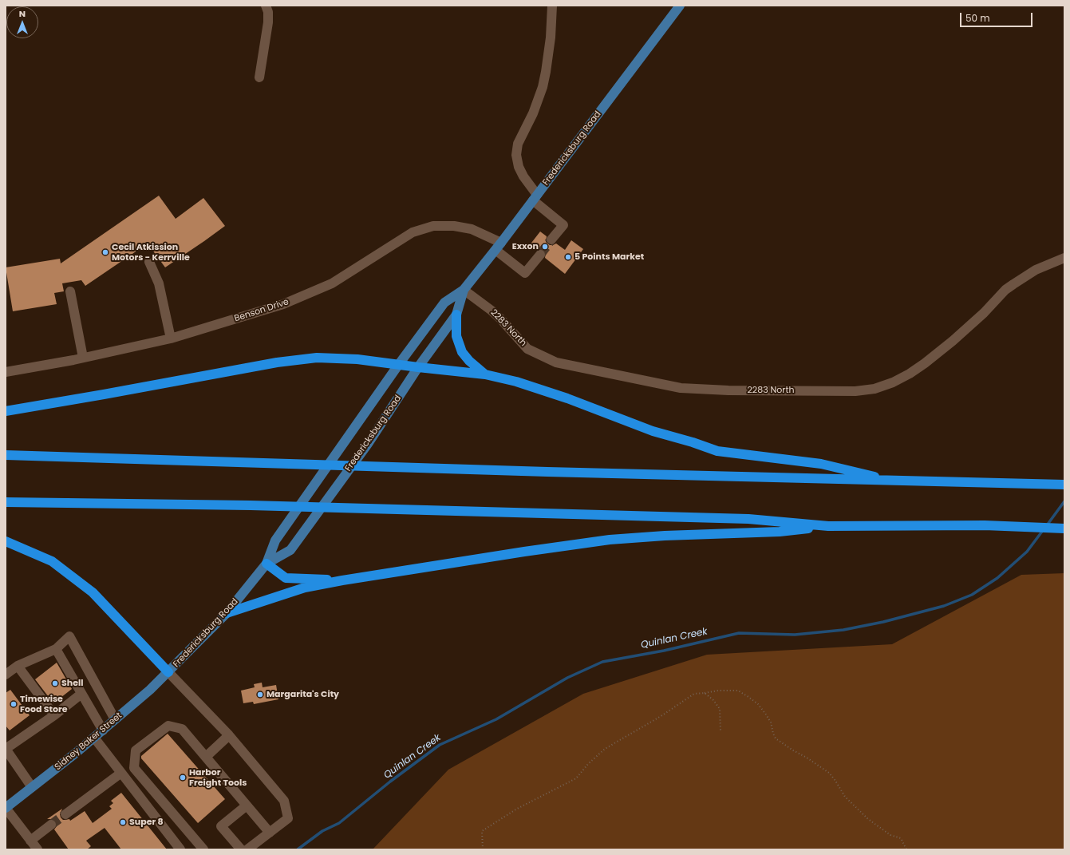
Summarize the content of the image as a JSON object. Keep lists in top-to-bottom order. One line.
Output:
{"streets":{"main road":["Fredericksburg Road","Sidney Baker Street"],"street":["Benson Drive","2283 North"]},"crossings":[["Fredericksburg Road","Benson Drive"],["Fredericksburg Road","2283 North"],["Fredericksburg Road","Sidney Baker Street"]],"water":["Quinlan Creek"],"places":["Exxon","Cecil Atkission Motors - Kerrville","5 Points Market","Shell","Margarita's City","Timewise Food Store","Harbor Freight Tools","Super 8"],"scale_bar":"50 m","north":"top"}
